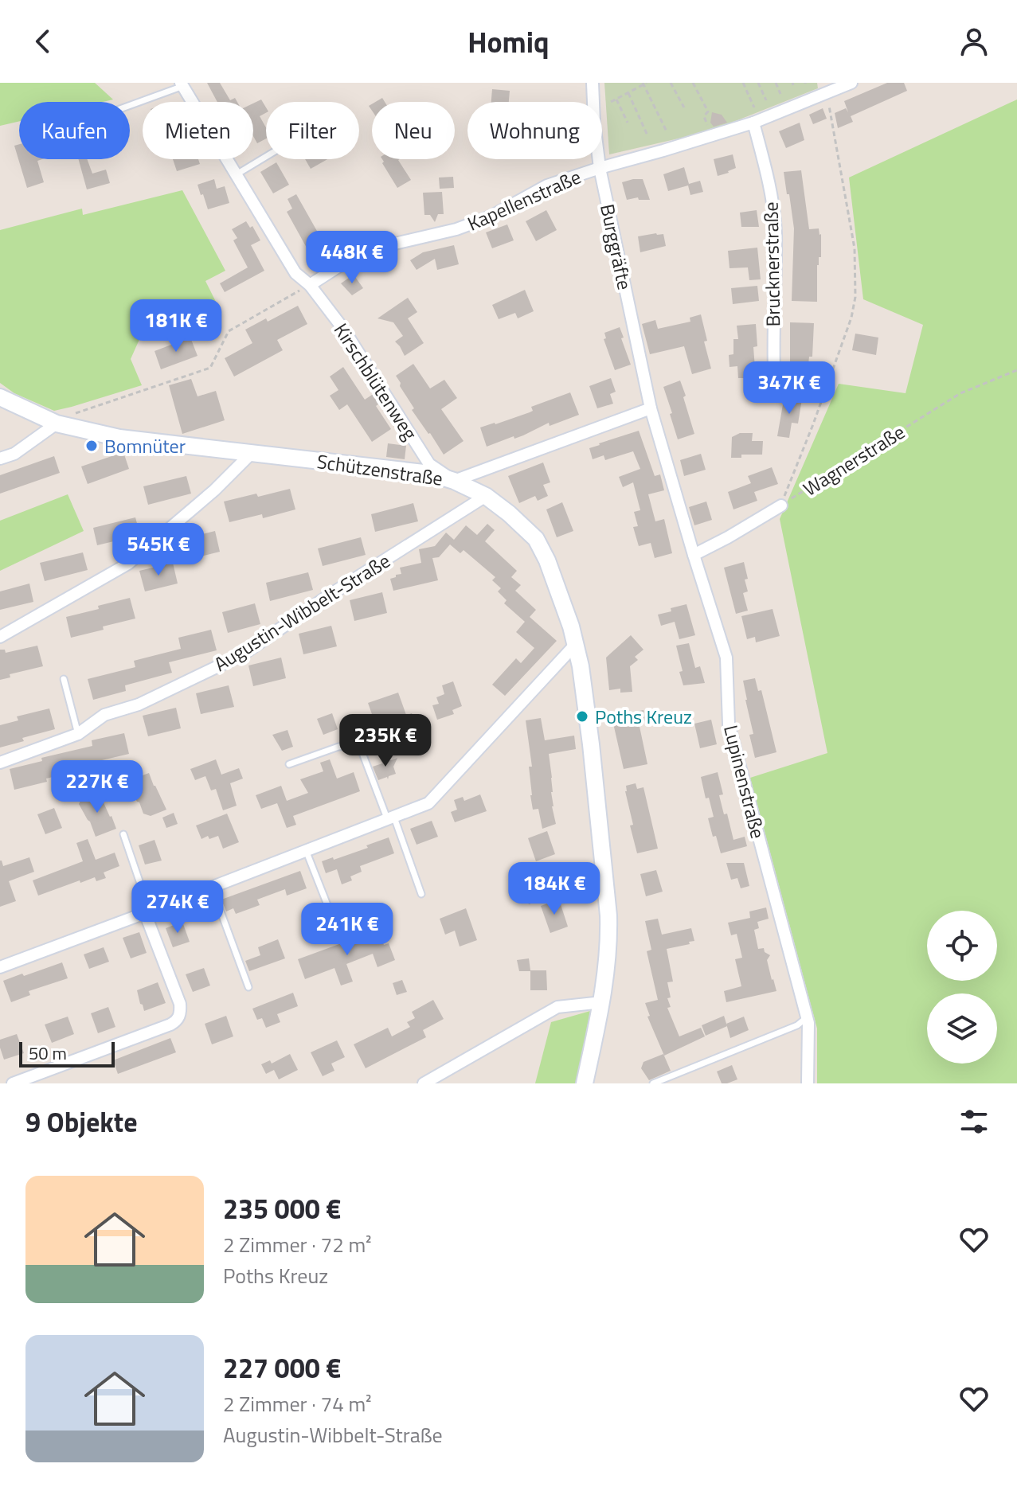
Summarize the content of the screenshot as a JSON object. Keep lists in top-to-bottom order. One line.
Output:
{"streets":{"street":["Kapellenstraße","Burggräfte","Brucknerstraße","Kirschblütenweg","Wagnerstraße","Schützenstraße","Augustin-Wibbelt-Straße","Lupinenstraße"]},"crossings":[["Kapellenstraße","Burggräfte"],["Kapellenstraße","Brucknerstraße"],["Kapellenstraße","Kirschblütenweg"],["Burggräfte","Lupinenstraße"],["Kirschblütenweg","Schützenstraße"],["Wagnerstraße","Lupinenstraße"],["Schützenstraße","Augustin-Wibbelt-Straße"]],"places":["Bomnüter","Poths Kreuz"],"scale_bar":"50 m","page":{"header":"Homiq","chip":["Kaufen","Mieten","Filter","Neu","Wohnung"],"price":["448K €","181K €","347K €","545K €","235K €","227K €","184K €","274K €","241K €"],"scale":"50 m","heading":"9 Objekte","list":[{"name":"235 000 €","note":"2 Zimmer · 72 m² · Poths Kreuz"},{"name":"227 000 €","note":"2 Zimmer · 74 m² · Augustin-Wibbelt-Straße"}]}}
